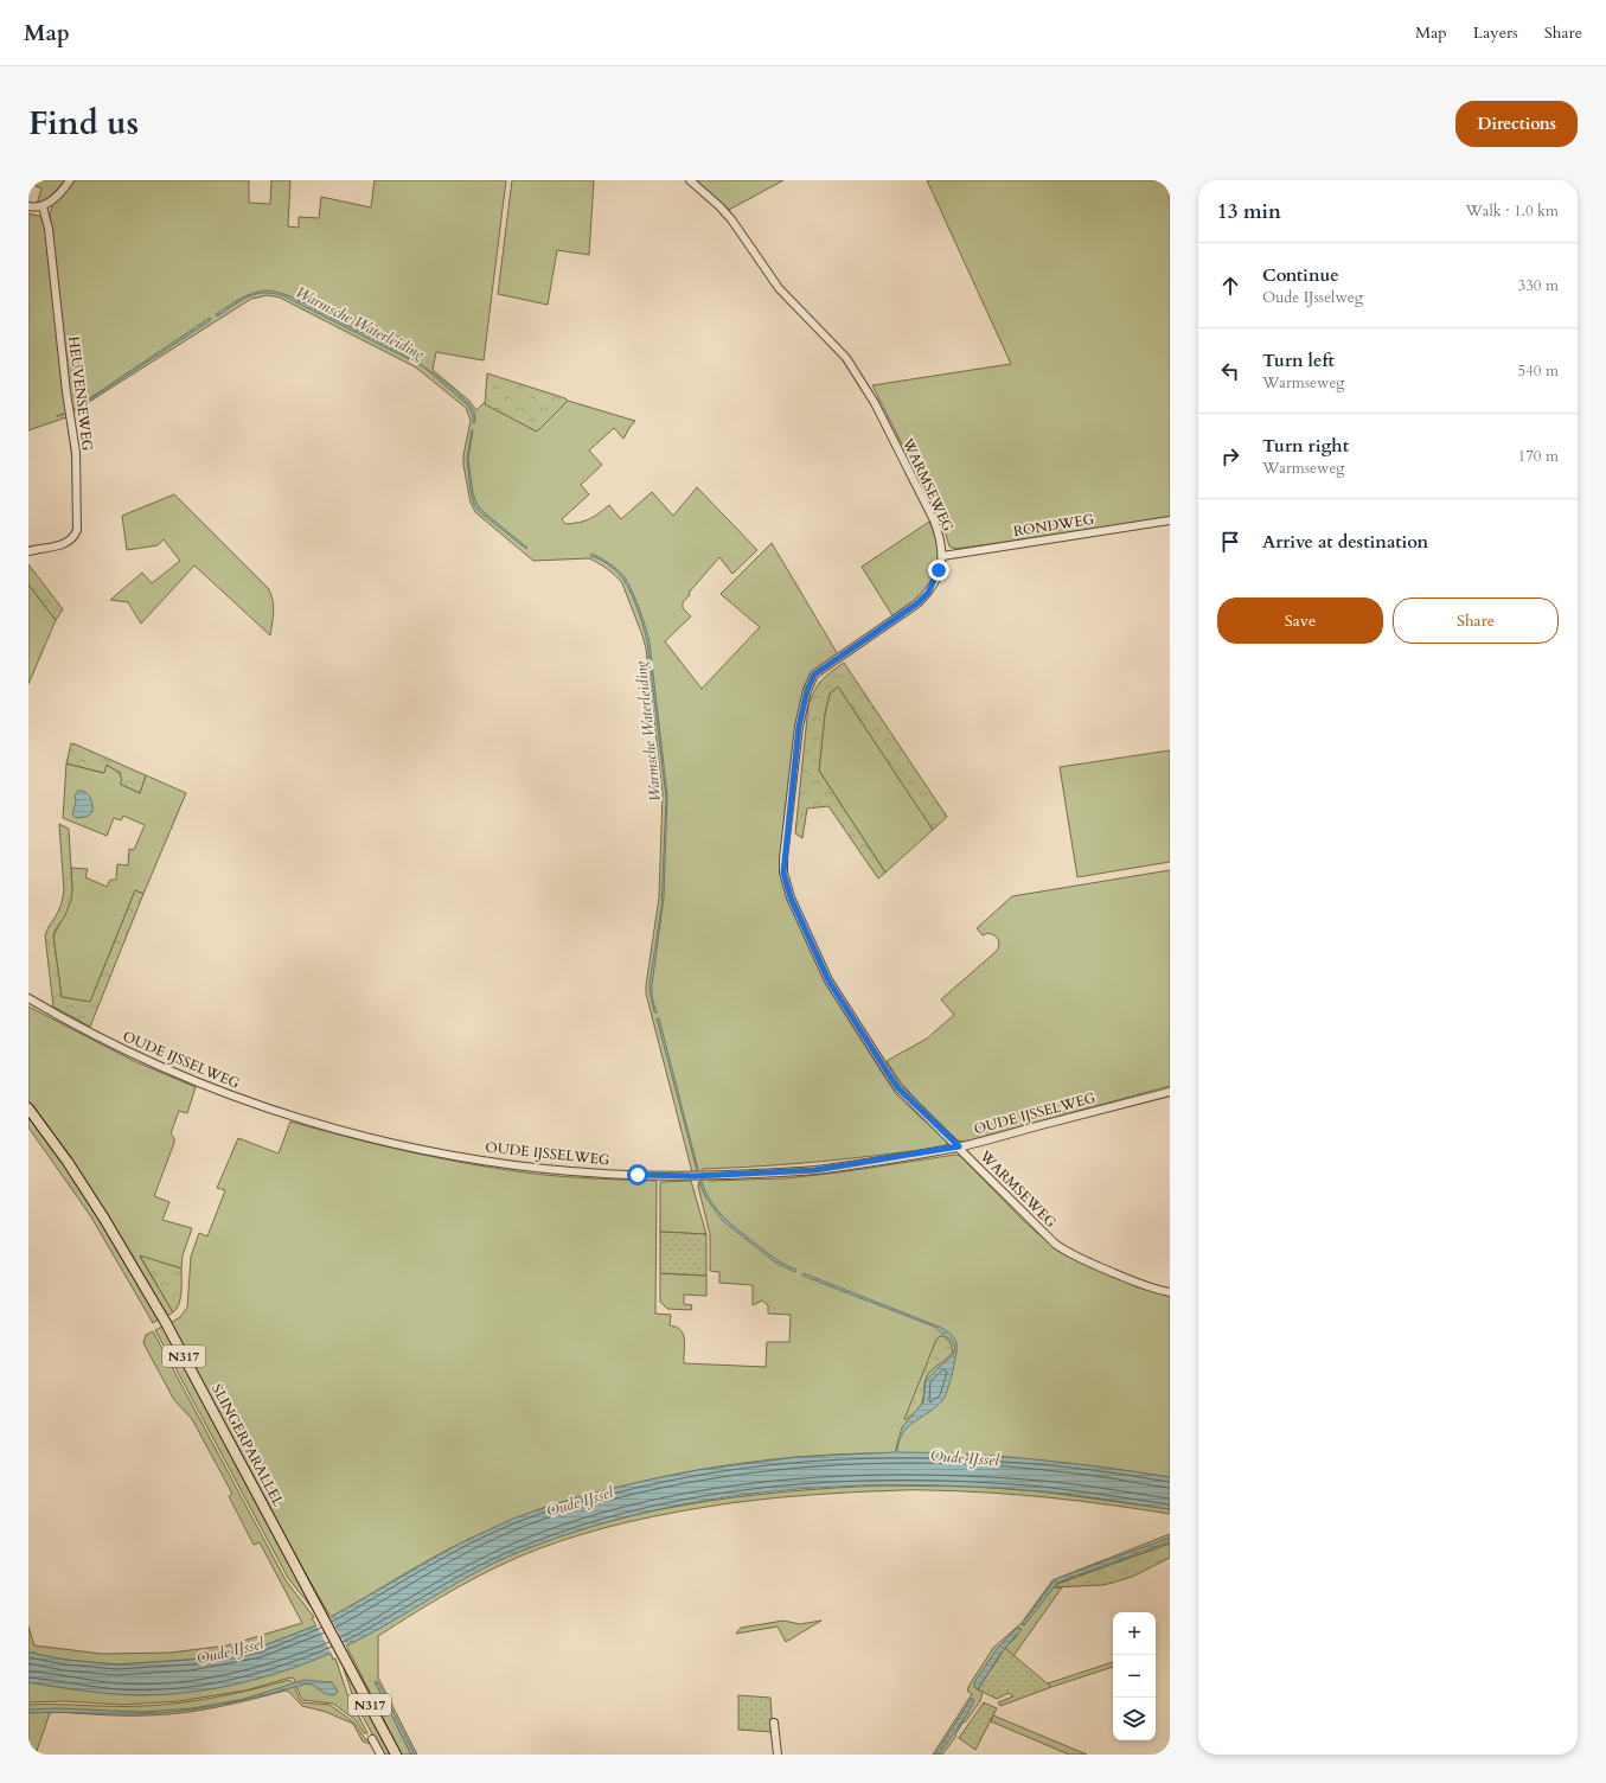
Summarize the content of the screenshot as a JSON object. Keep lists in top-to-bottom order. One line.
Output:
{"streets":{"main road":["N317","SLINGERPARALLEL"],"street":["HEUVENSEWEG","WARMSEWEG","RONDWEG","OUDE IJSSELWEG"]},"crossings":[["WARMSEWEG","RONDWEG"],["WARMSEWEG","OUDE IJSSELWEG"]],"water":["Warmsche Waterleiding","Oude IJssel"],"page":{"header":"Map","nav":["Map","Layers","Share"],"title":"Find us","buttons":["Directions",["Save","Share"]],"heading":["13 min","Walk · 1.0 km"],"list":[["Continue","Oude IJsselweg","330 m"],["Turn left","Warmseweg","540 m"],["Turn right","Warmseweg","170 m"],"Arrive at destination"],"map_buttons":["+","−"]}}
